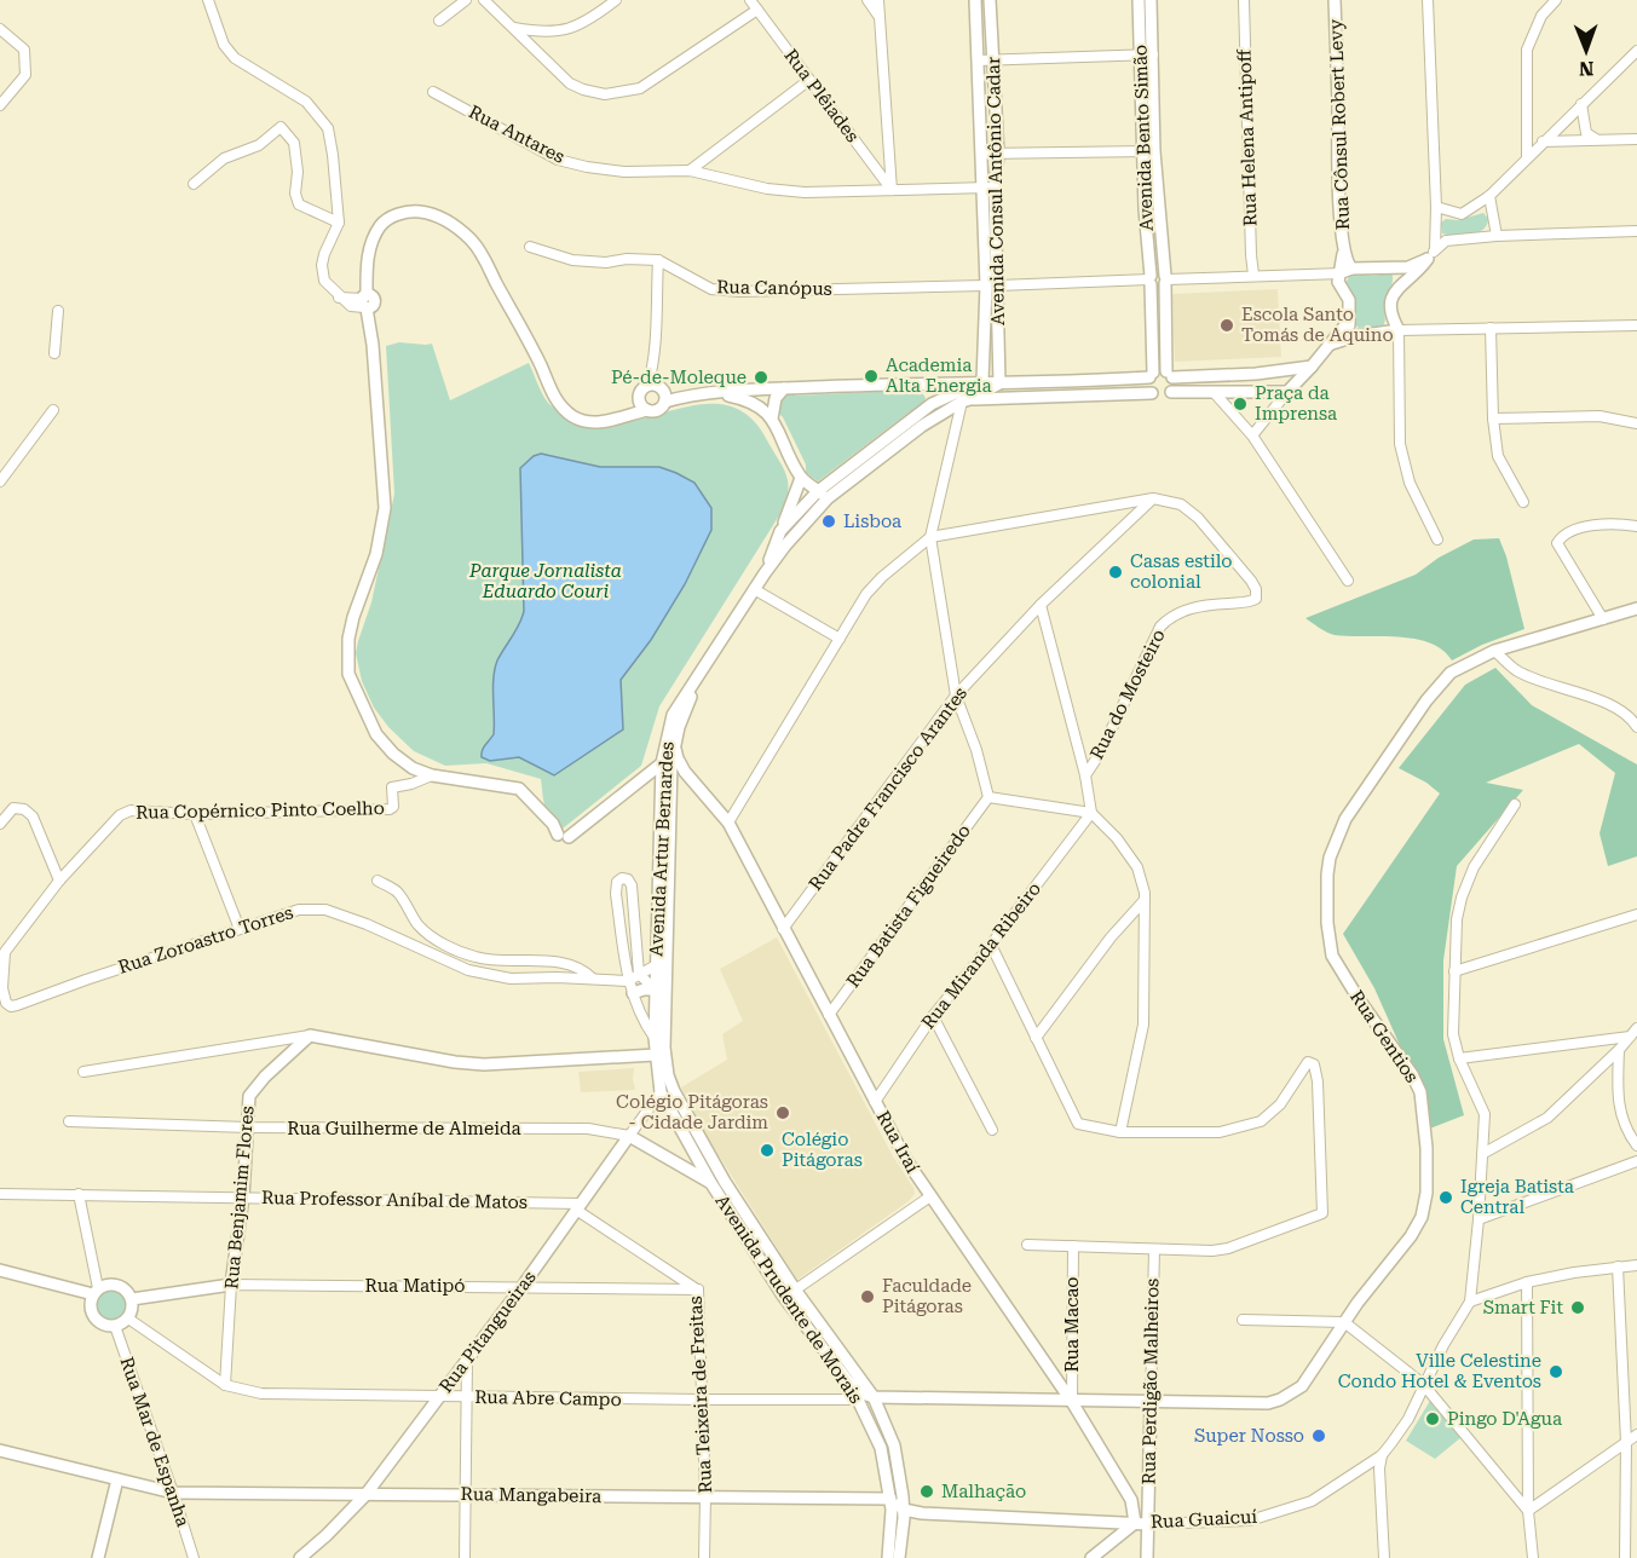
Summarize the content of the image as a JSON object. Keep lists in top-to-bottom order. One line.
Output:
{"streets":{"street":["Rua Plêiades","Rua Cônsul Robert Levy","Rua Antares","Avenida Bento Simão","Rua Helena Antipoff","Avenida Consul Antônio Cadar","Rua Canópus","Rua do Mosteiro","Rua Padre Francisco Arantes","Rua Copérnico Pinto Coelho","Avenida Artur Bernardes","Rua Batista Figueiredo","Rua Zoroastro Torres","Rua Miranda Ribeiro","Rua Gentios","Rua Guilherme de Almeida","Rua Iraí","Rua Benjamim Flores","Rua Professor Aníbal de Matos","Rua Matipó","Avenida Prudente de Morais","Rua Macao","Rua Pitangueiras","Rua Perdigão Malheiros","Rua Teixeira de Freitas","Rua Abre Campo","Rua Mar de Espanha","Rua Mangabeira","Rua Guaicuí"]},"crossings":[["Rua Plêiades","Rua Antares"],["Rua Antares","Avenida Consul Antônio Cadar"],["Avenida Consul Antônio Cadar","Rua Canópus"],["Avenida Consul Antônio Cadar","Avenida Artur Bernardes"],["Rua do Mosteiro","Rua Padre Francisco Arantes"],["Rua Padre Francisco Arantes","Rua Iraí"],["Rua Copérnico Pinto Coelho","Rua Zoroastro Torres"],["Avenida Artur Bernardes","Rua Iraí"],["Avenida Artur Bernardes","Avenida Prudente de Morais"],["Rua Batista Figueiredo","Rua Iraí"],["Rua Zoroastro Torres","Avenida Prudente de Morais"],["Rua Miranda Ribeiro","Rua Iraí"],["Rua Gentios","Rua Iraí"],["Rua Gentios","Avenida Prudente de Morais"],["Rua Gentios","Rua Macao"],["Rua Gentios","Rua Perdigão Malheiros"],["Rua Guilherme de Almeida","Rua Benjamim Flores"],["Rua Guilherme de Almeida","Avenida Prudente de Morais"],["Rua Guilherme de Almeida","Rua Pitangueiras"],["Rua Iraí","Rua Macao"],["Rua Iraí","Rua Perdigão Malheiros"],["Rua Iraí","Rua Guaicuí"],["Rua Benjamim Flores","Rua Professor Aníbal de Matos"],["Rua Benjamim Flores","Rua Matipó"],["Rua Benjamim Flores","Rua Abre Campo"],["Rua Professor Aníbal de Matos","Rua Pitangueiras"],["Rua Professor Aníbal de Matos","Rua Teixeira de Freitas"],["Rua Matipó","Rua Pitangueiras"],["Rua Matipó","Rua Teixeira de Freitas"],["Rua Matipó","Rua Abre Campo"],["Rua Matipó","Rua Mar de Espanha"],["Avenida Prudente de Morais","Rua Pitangueiras"],["Avenida Prudente de Morais","Rua Abre Campo"],["Avenida Prudente de Morais","Rua Mangabeira"],["Avenida Prudente de Morais","Rua Guaicuí"],["Rua Pitangueiras","Rua Teixeira de Freitas"],["Rua Pitangueiras","Rua Abre Campo"],["Rua Pitangueiras","Rua Mangabeira"],["Rua Perdigão Malheiros","Rua Guaicuí"],["Rua Teixeira de Freitas","Rua Abre Campo"],["Rua Teixeira de Freitas","Rua Mangabeira"],["Rua Abre Campo","Rua Mar de Espanha"],["Rua Mar de Espanha","Rua Mangabeira"]],"parks":["Parque Jornalista Eduardo Couri"],"places":["Escola Santo Tomás de Aquino","Academia Alta Energia","Pé-de-Moleque","Praça da Imprensa","Lisboa","Casas estilo colonial","Colégio Pitágoras - Cidade Jardim","Colégio Pitágoras","Igreja Batista Central","Faculdade Pitágoras","Smart Fit","Ville Celestine Condo Hotel & Eventos","Pingo D'Agua","Super Nosso","Malhação"],"north":"bottom"}
